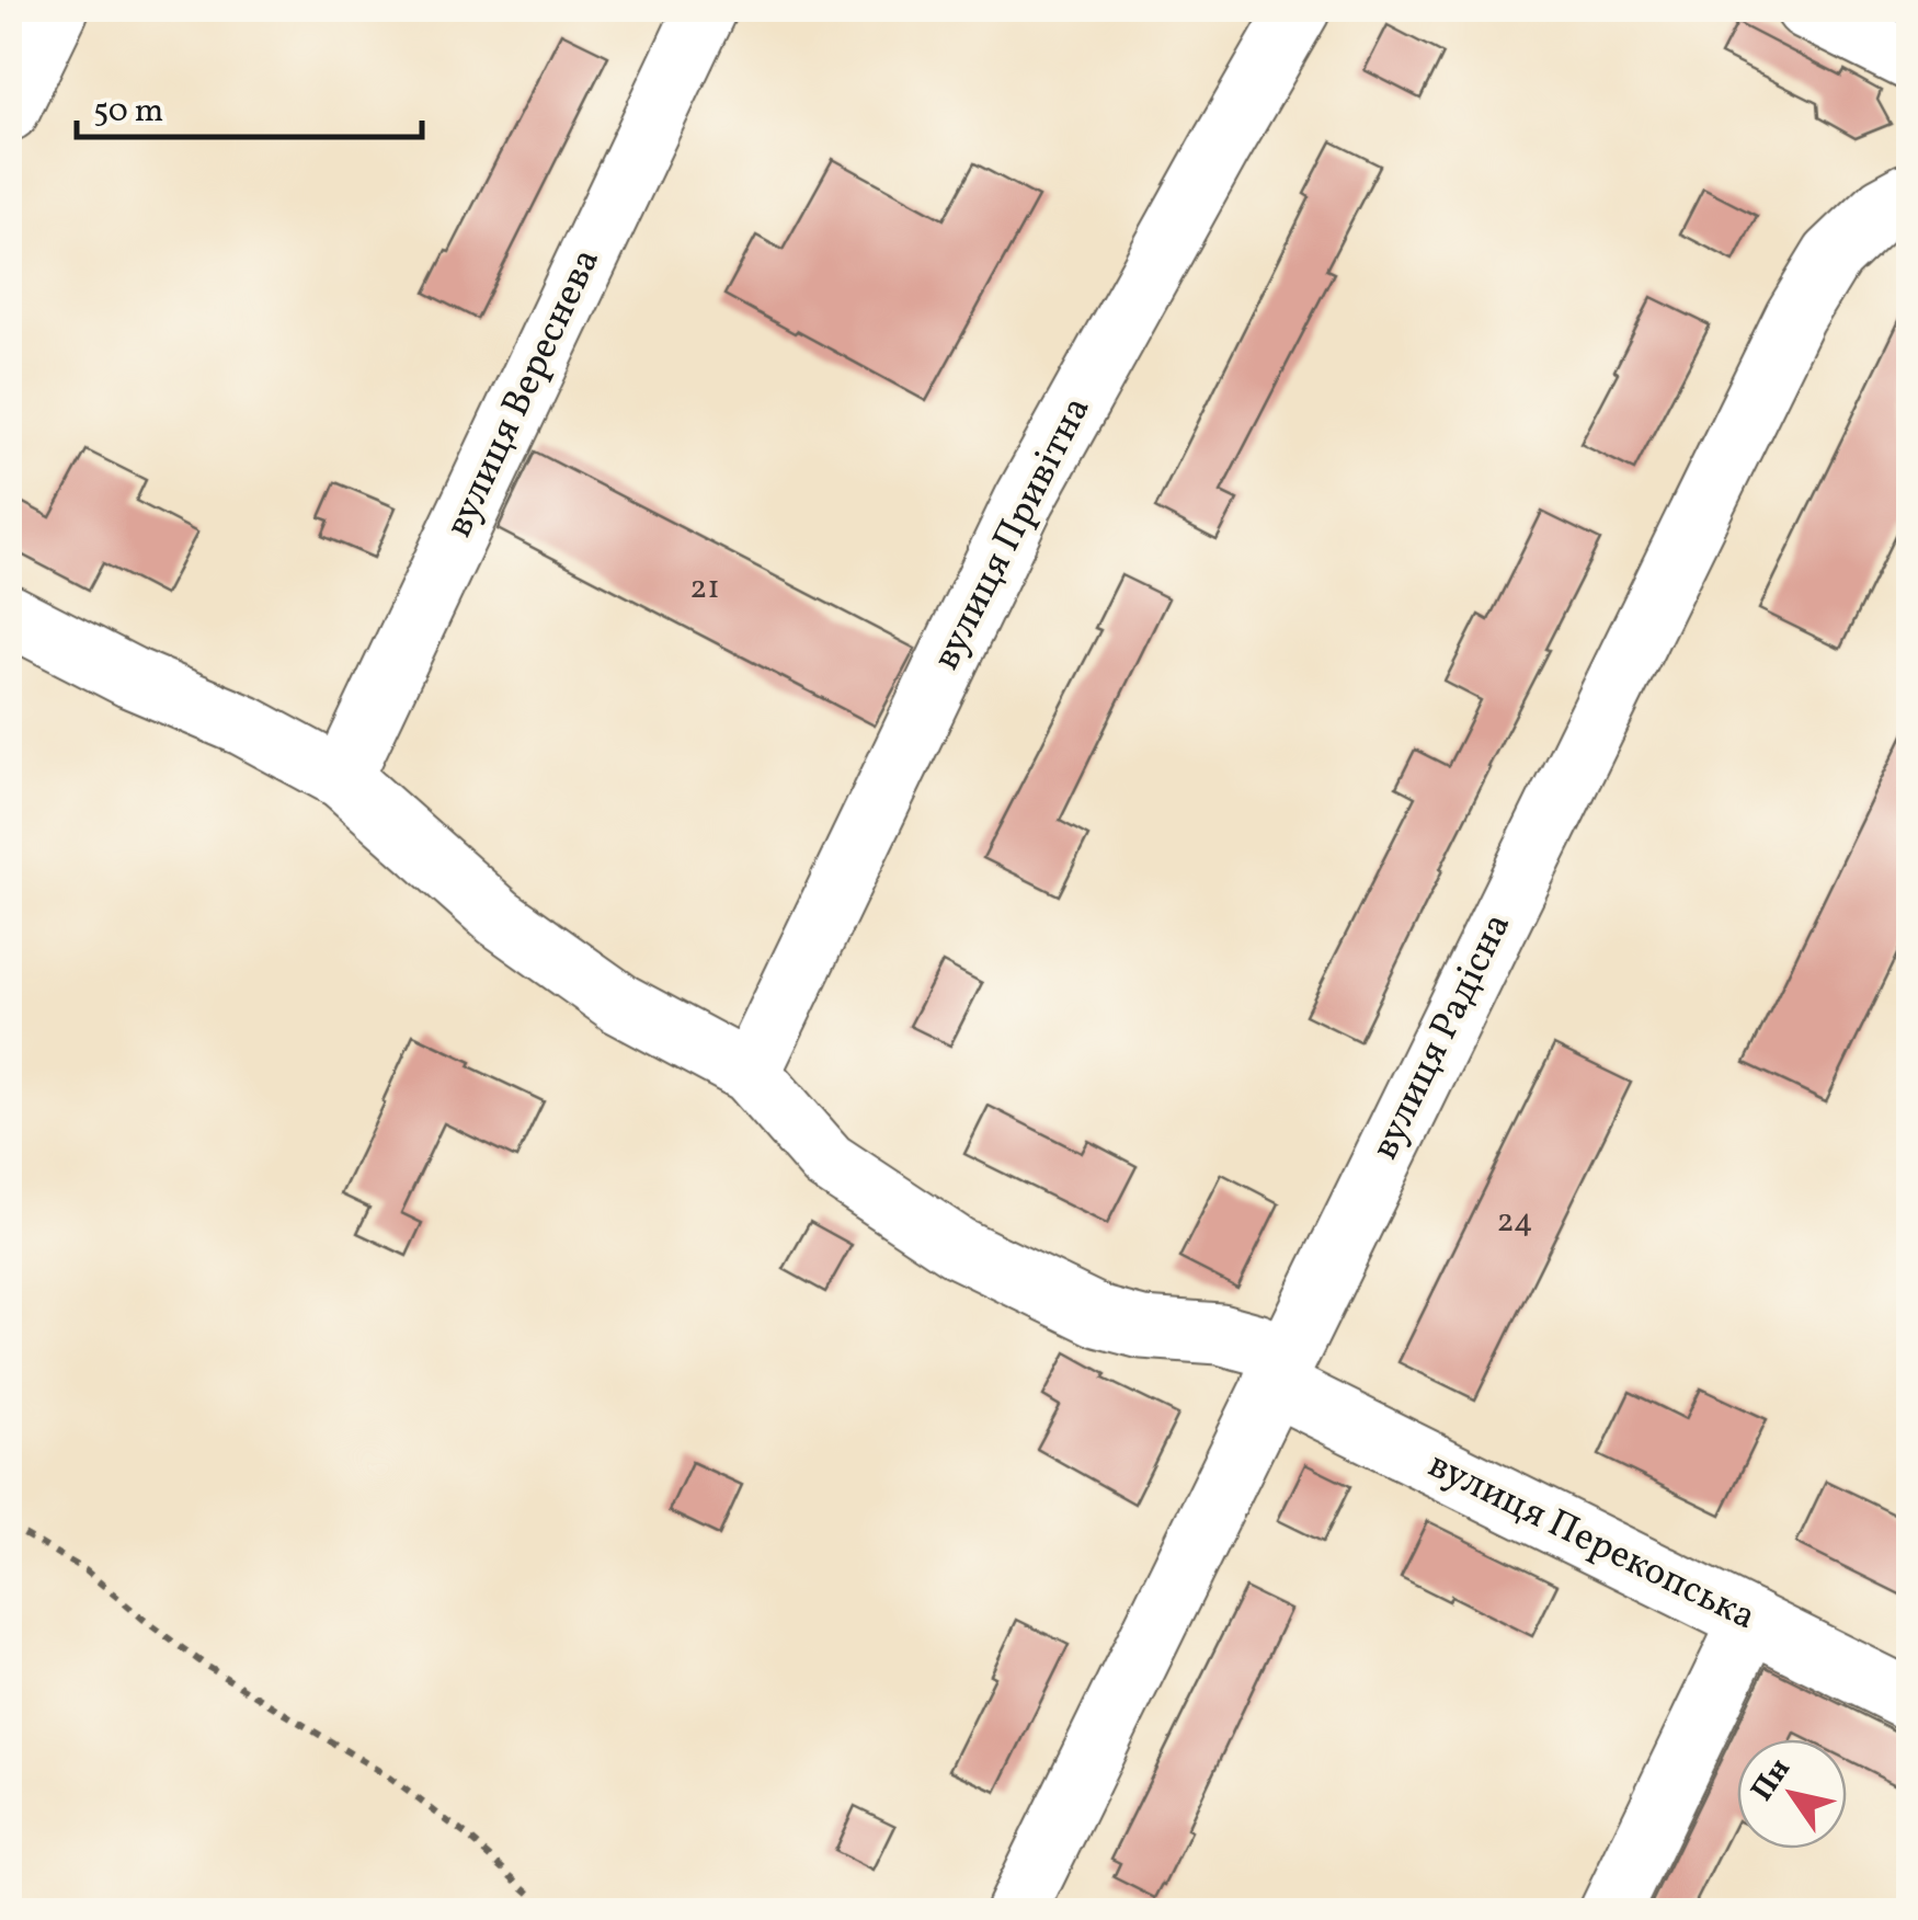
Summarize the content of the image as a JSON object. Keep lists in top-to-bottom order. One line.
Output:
{"streets":{"street":["вулиця Вереснева","вулиця Привітна","вулиця Радісна","вулиця Перекопська"]},"crossings":[["вулиця Вереснева","вулиця Перекопська"],["вулиця Привітна","вулиця Перекопська"],["вулиця Радісна","вулиця Перекопська"]],"house_numbers":["21","24"],"scale_bar":"50 m","north":"top left"}
